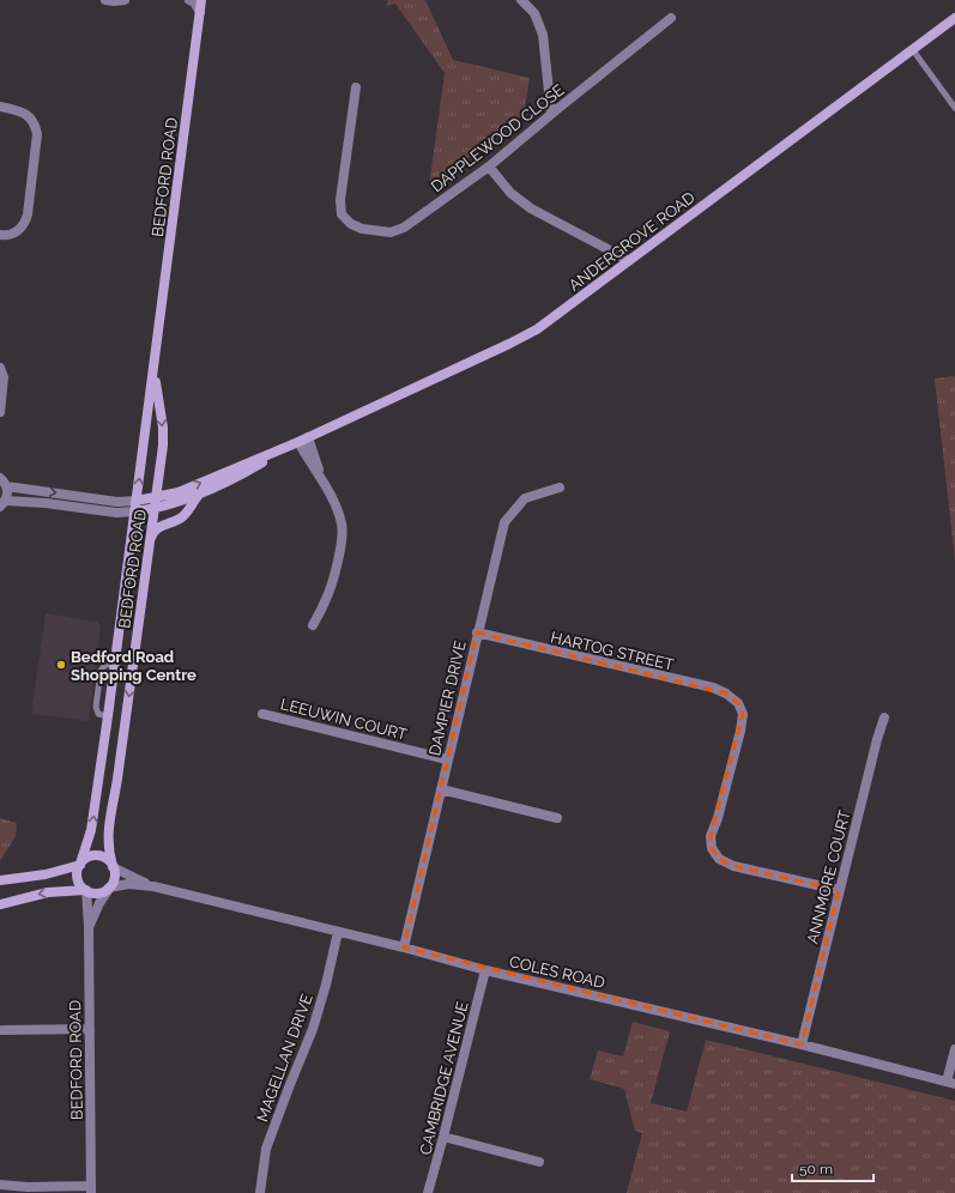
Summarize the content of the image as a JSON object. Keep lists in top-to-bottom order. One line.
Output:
{"streets":{"street":["DAPPLEWOOD CLOSE","BEDFORD ROAD","ANDERGROVE ROAD","HARTOG STREET","DAMPIER DRIVE","LEEUWIN COURT","ANNMORE COURT","COLES ROAD","MAGELLAN DRIVE","CAMBRIDGE AVENUE"]},"crossings":[["BEDFORD ROAD","ANDERGROVE ROAD"],["BEDFORD ROAD","COLES ROAD"],["HARTOG STREET","DAMPIER DRIVE"],["HARTOG STREET","ANNMORE COURT"],["DAMPIER DRIVE","LEEUWIN COURT"],["DAMPIER DRIVE","COLES ROAD"],["ANNMORE COURT","COLES ROAD"],["COLES ROAD","MAGELLAN DRIVE"],["COLES ROAD","CAMBRIDGE AVENUE"]],"places":["Bedford Road Shopping Centre"],"scale_bar":"50 m"}
